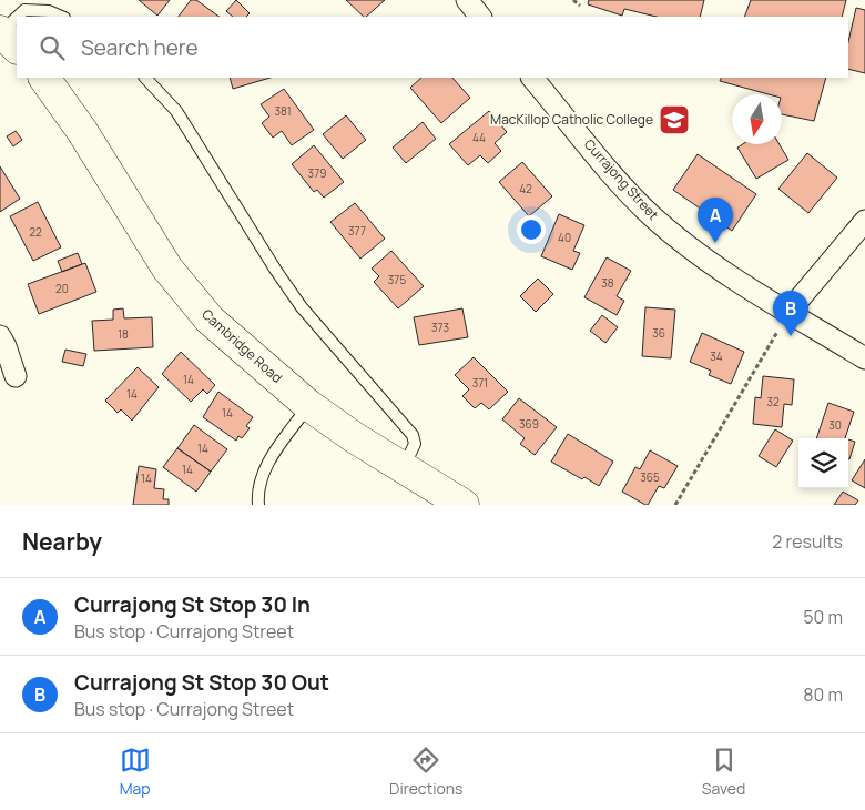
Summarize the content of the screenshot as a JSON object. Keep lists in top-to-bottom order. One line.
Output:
{"streets":{"main road":["Cambridge Road"],"street":["Currajong Street"]},"places":{"school or university":["MacKillop Catholic College"]},"house_numbers":["381","44","379","42","377","22","40","375","38","20","373","36","18","34","14","371","14","32","14","369","30","14","14","365","14"],"north":"bottom","page":{"search":"Search here","pins":["A","B"],"heading":["Nearby","2 results"],"list":[{"mark":"A","name":"Currajong St Stop 30 In","note":"Bus stop · Currajong Street","value":"50 m"},{"mark":"B","name":"Currajong St Stop 30 Out","note":"Bus stop · Currajong Street","value":"80 m"}],"nav":["Map","Directions","Saved"]}}
